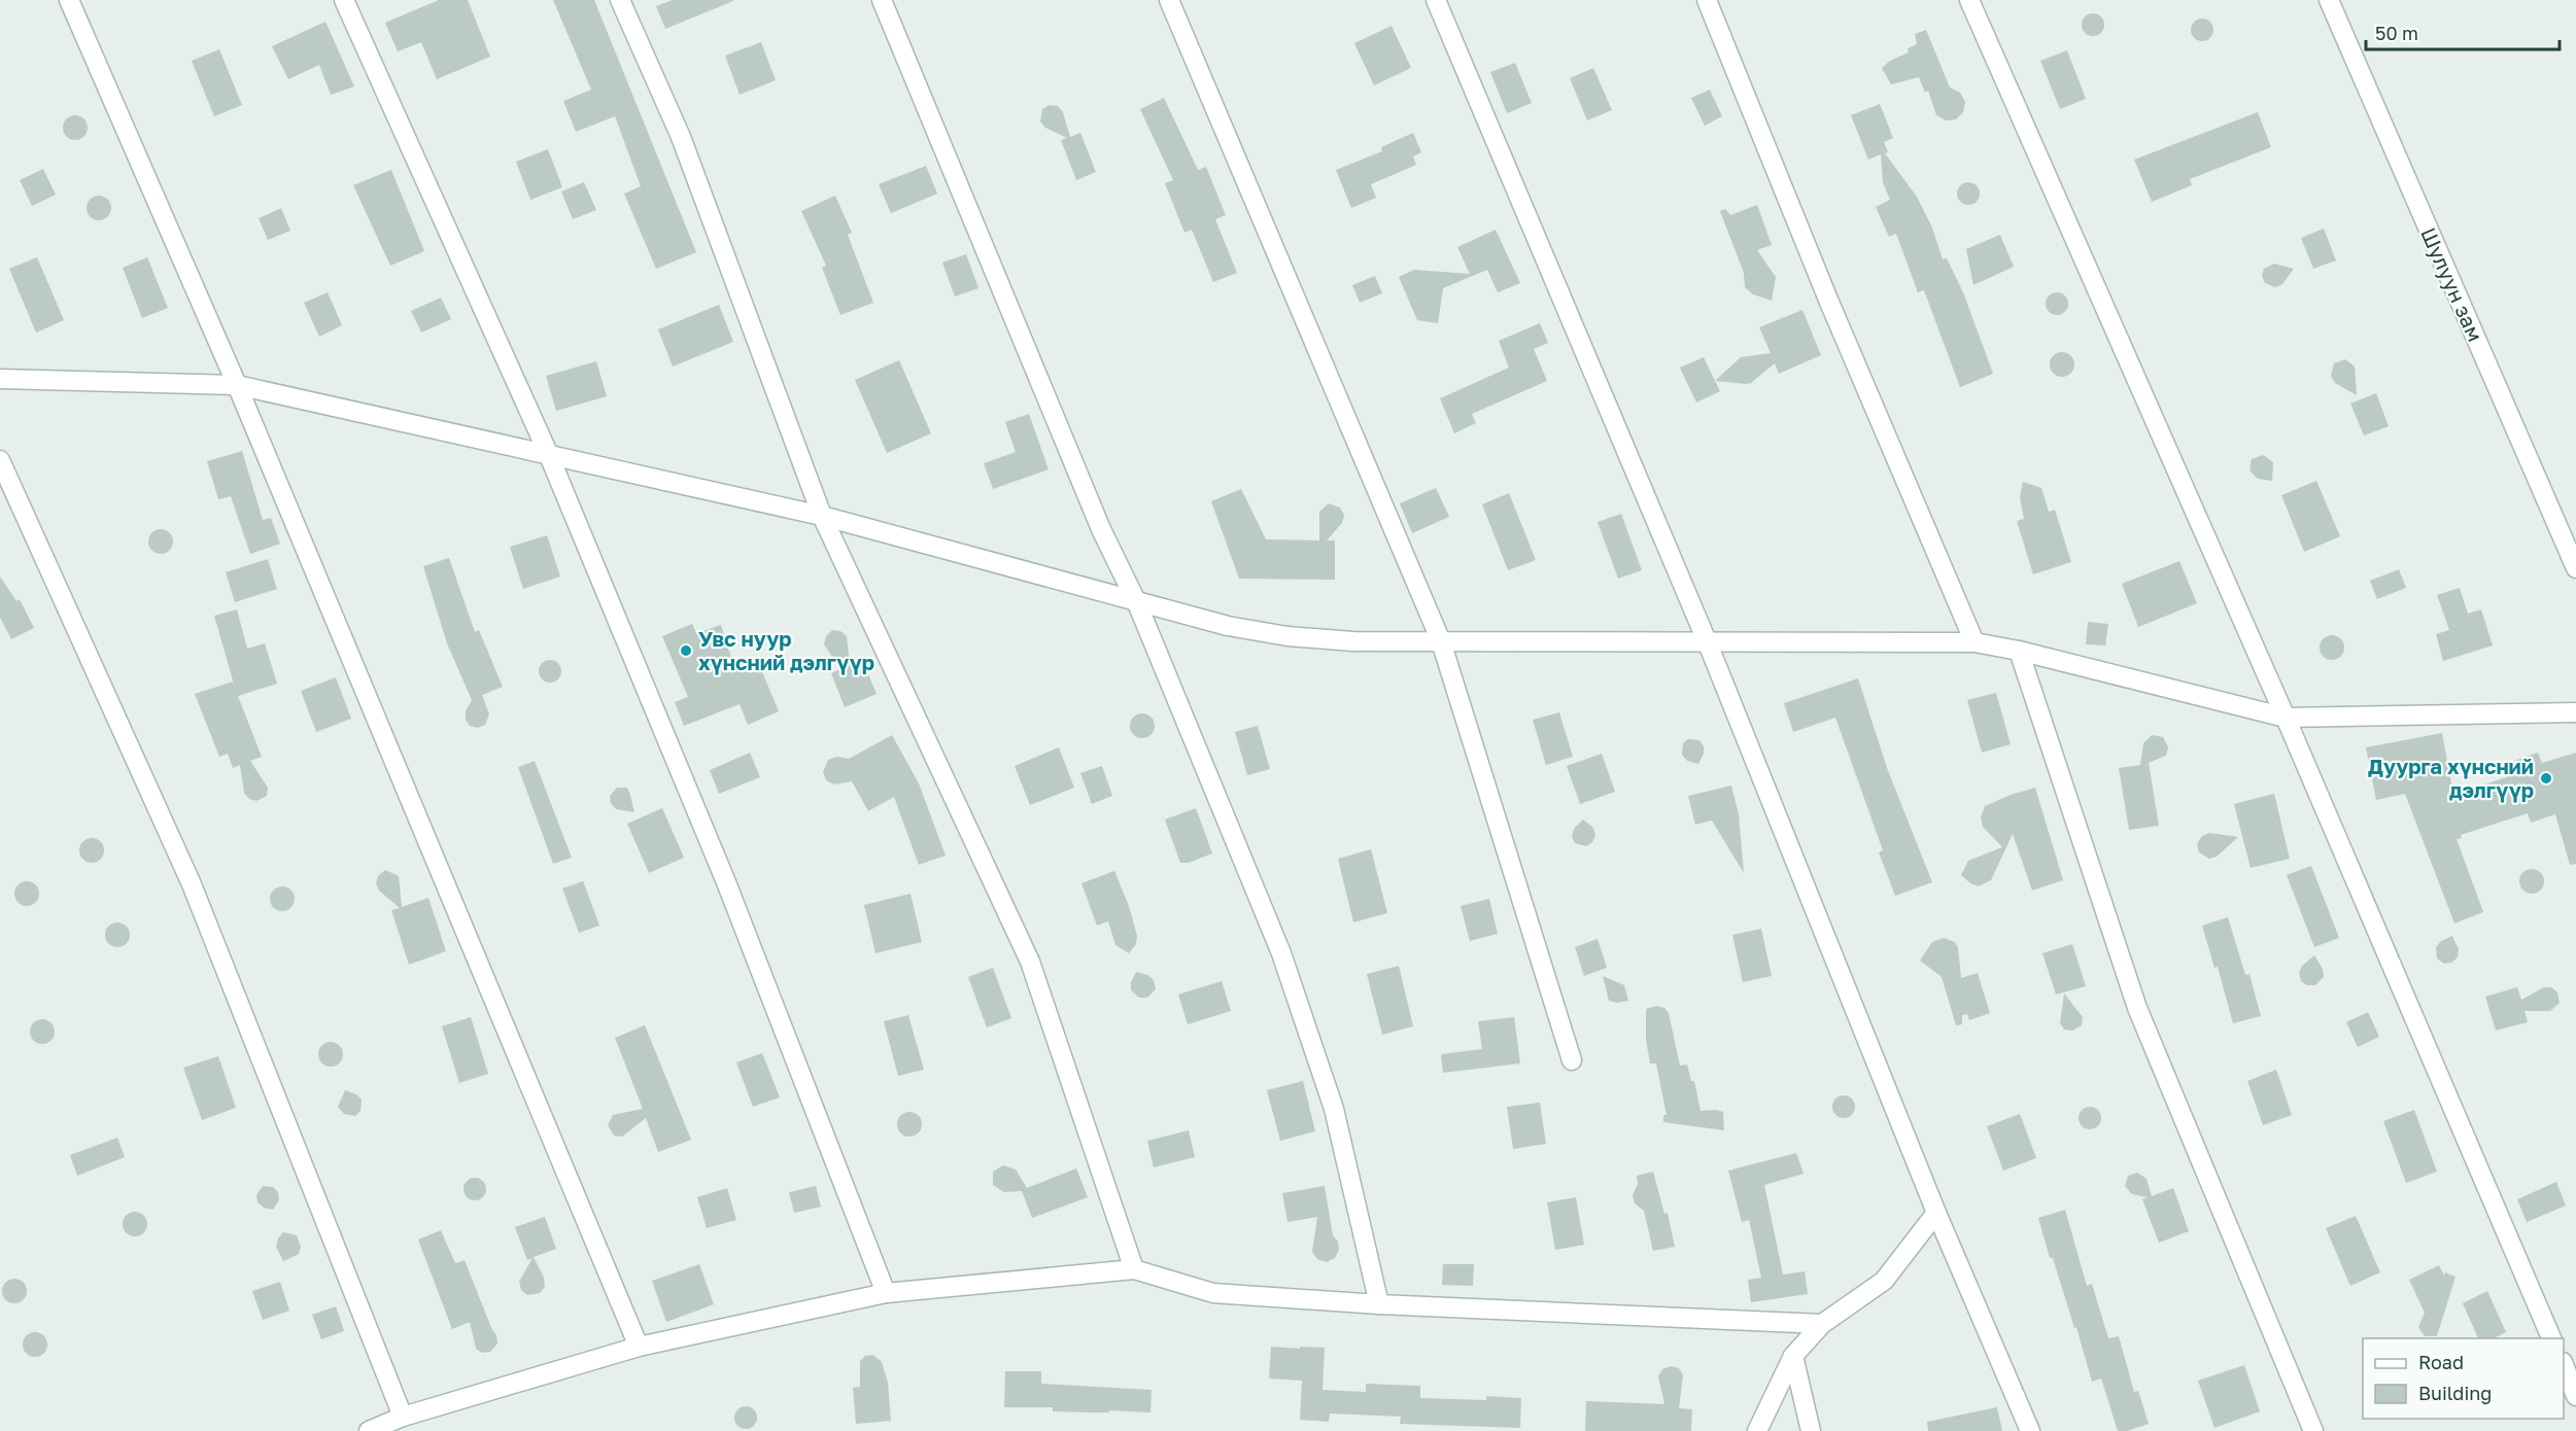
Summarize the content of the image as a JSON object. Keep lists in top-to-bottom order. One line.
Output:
{"streets":{"street":["Шулуун зам"]},"places":["Увс нуур хүнсний дэлгүүр","Дуурга хүнсний дэлгүүр"],"legend":["Road","Building"],"scale_bar":"50 m"}
